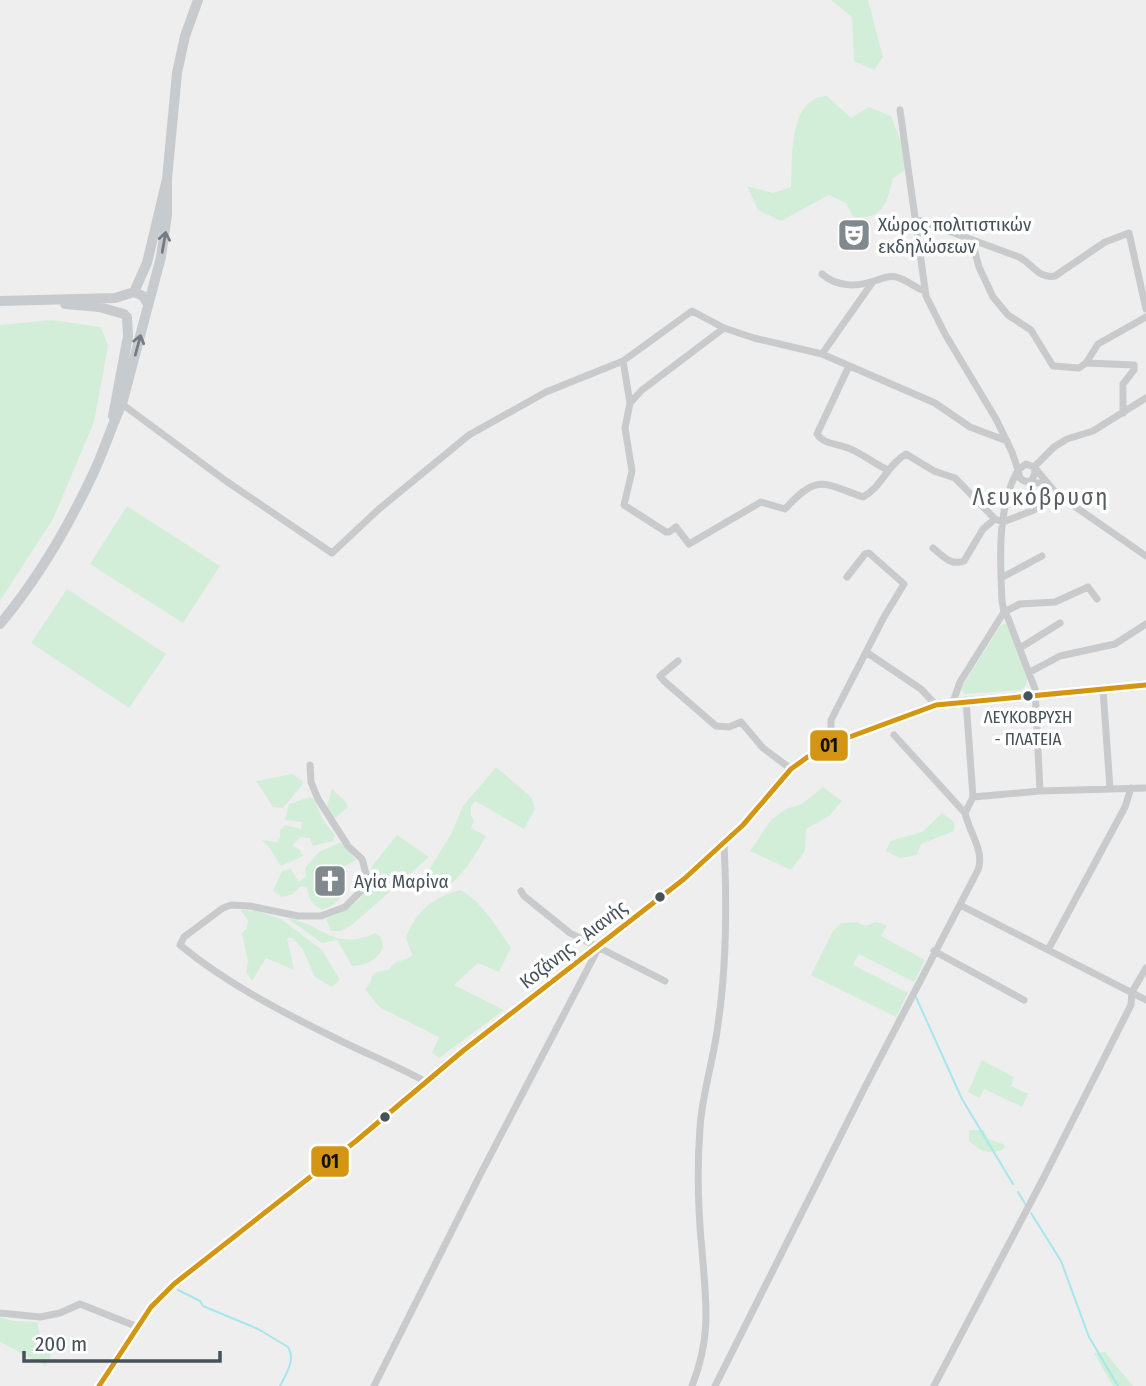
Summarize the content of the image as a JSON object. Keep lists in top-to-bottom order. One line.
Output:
{"streets":{"main road":["Κοζάνης - Αιανής"]},"districts":["Λευκόβρυση"],"places":{"theatre":["Χώρος πολιτιστικών εκδηλώσεων"],"other":["ΛΕΥΚΟΒΡΥΣΗ - ΠΛΑΤΕΙΑ"],"church":["Αγία Μαρίνα"]},"lines":["transit line 01"],"scale_bar":"200 m"}
